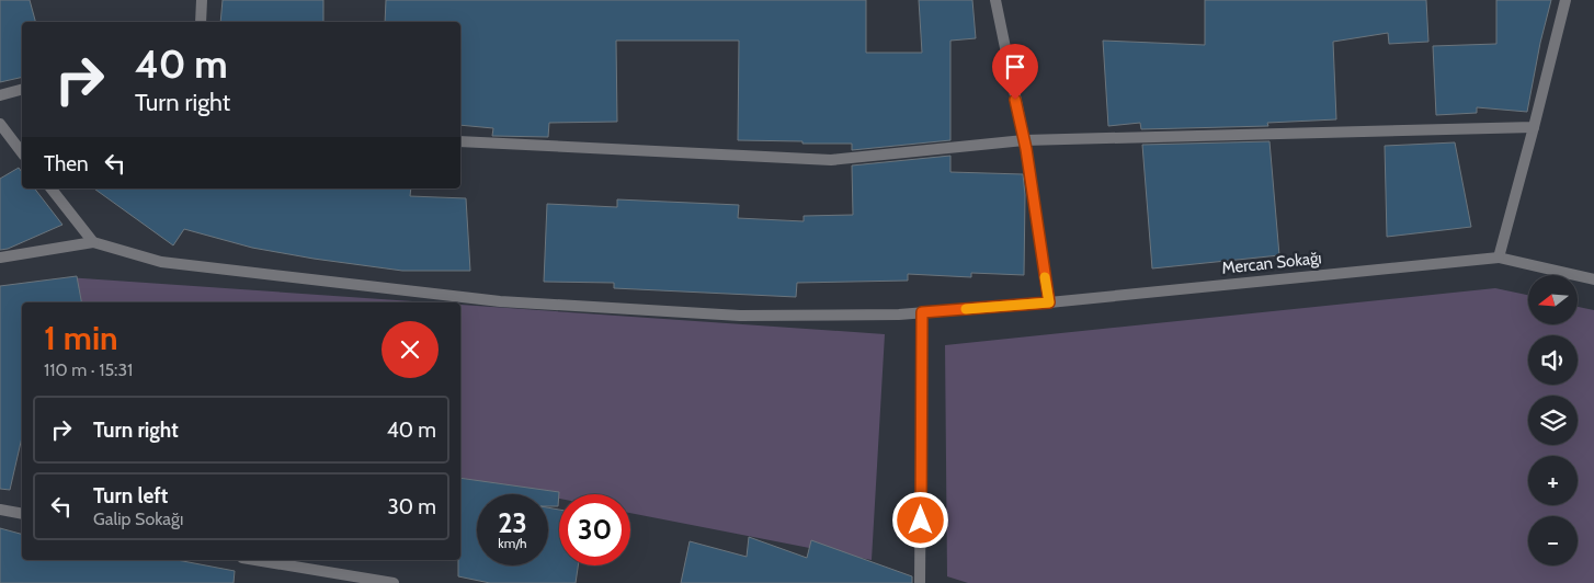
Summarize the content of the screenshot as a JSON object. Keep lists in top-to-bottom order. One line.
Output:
{"streets":{"street":["Mercan Sokağı"]},"north":"left","page":{"turn":["40 m","Turn right"],"then":"Then","map_buttons":["+","−"],"heading":["1 min","110 m · 15:31"],"list":[{"name":"Turn right","value":"40 m"},{"name":"Turn left","note":"Galip Sokağı","value":"30 m"}],"speed":"23 km/h","limit":"30"}}
